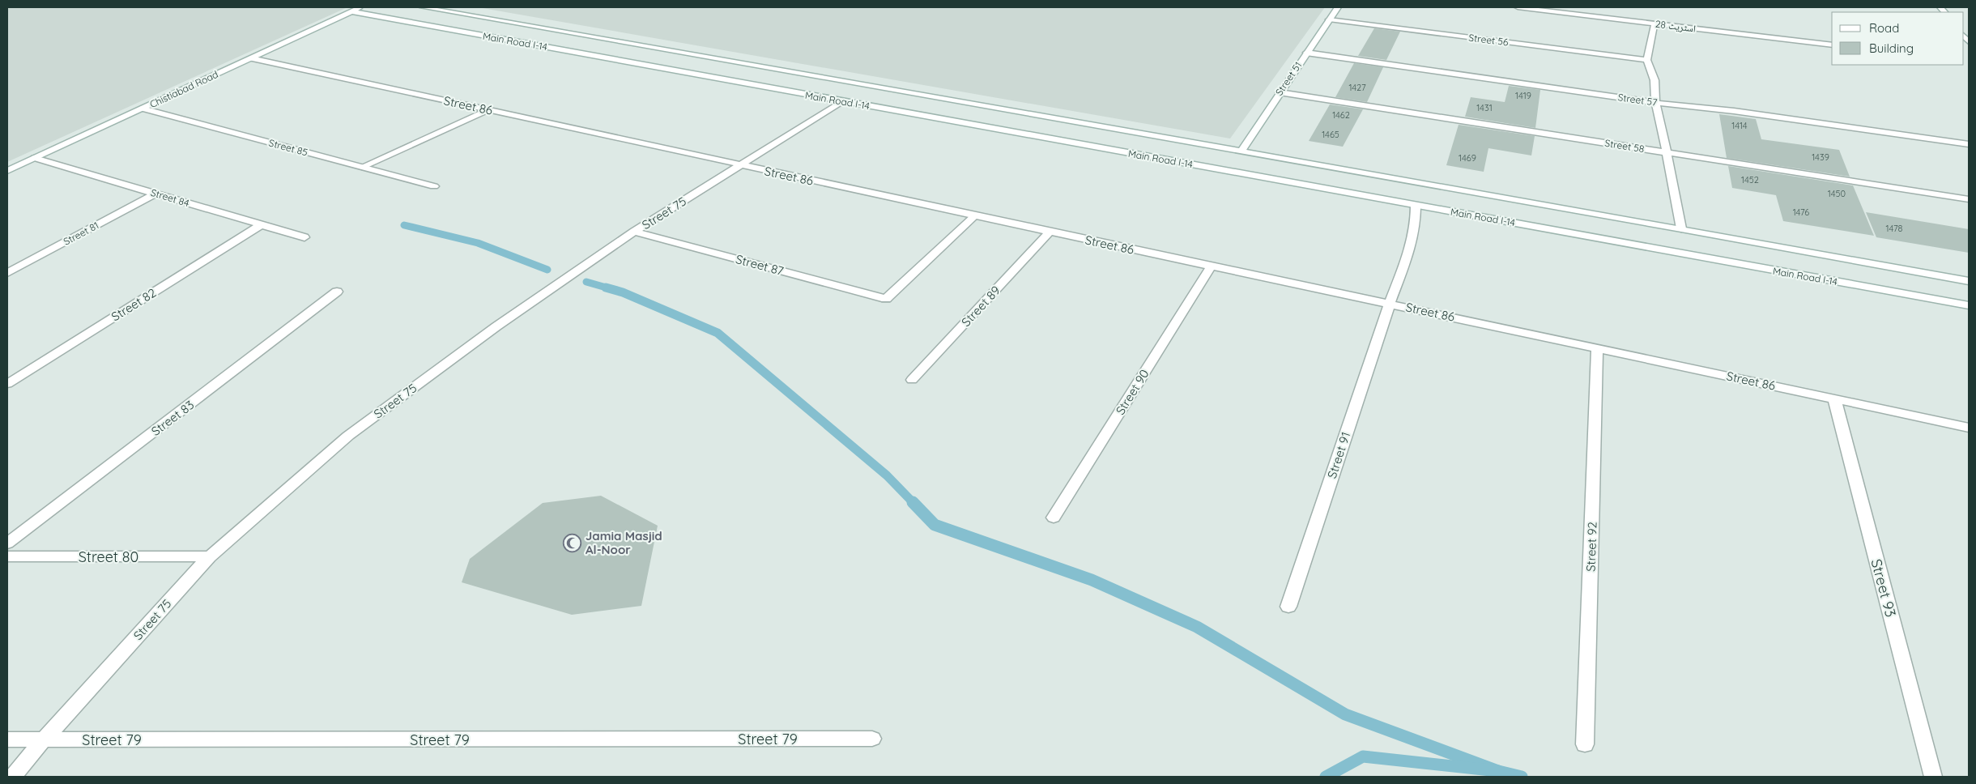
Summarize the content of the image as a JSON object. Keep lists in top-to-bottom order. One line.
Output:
{"streets":{"street":["اسٹریٹ 28","Street 56","Main Road I-14","Street 51","Chistiabad Road","Street 57","Street 86","Street 58","Street 85","Street 84","Street 75","Street 81","Street 87","Street 82","Street 89","Street 90","Street 83","Street 91","Street 92","Street 80","Street 93","Street 79"]},"crossings":[["Street 56","Street 51"],["Main Road I-14","Street 51"],["Main Road I-14","Chistiabad Road"],["Main Road I-14","Street 75"],["Main Road I-14","Street 91"],["Street 51","Street 57"],["Street 51","Street 58"],["Chistiabad Road","Street 86"],["Chistiabad Road","Street 85"],["Chistiabad Road","Street 84"],["Street 86","Street 75"],["Street 86","Street 87"],["Street 86","Street 89"],["Street 86","Street 90"],["Street 86","Street 91"],["Street 86","Street 92"],["Street 86","Street 93"],["Street 84","Street 81"],["Street 84","Street 82"],["Street 75","Street 87"],["Street 75","Street 80"],["Street 75","Street 79"]],"places":{"mosque":["Jamia Masjid Al-Noor"]},"house_numbers":["1427","1419","1431","1462","1414","1465","1439","1469","1452","1450","1476","1478"],"legend":["Road","Building"]}
